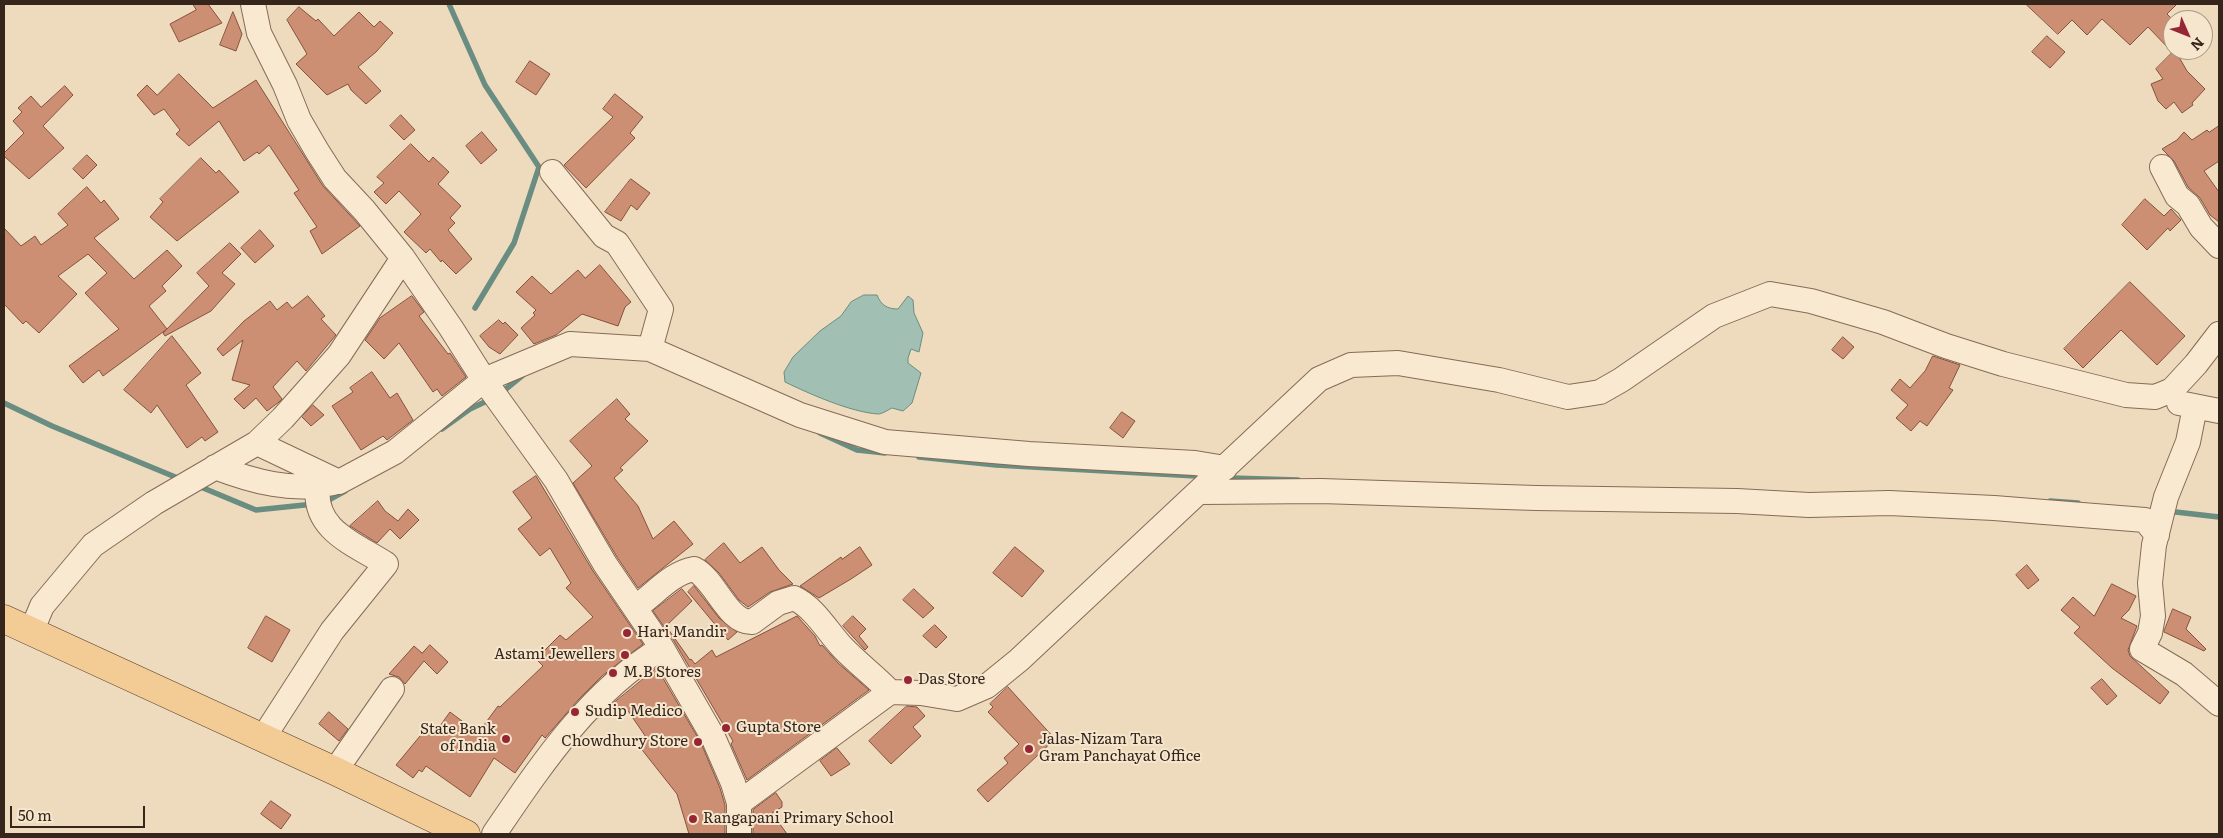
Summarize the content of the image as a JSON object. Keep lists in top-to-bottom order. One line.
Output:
{"places":["Hari Mandir","Astami Jewellers","M.B Stores","Das Store","Sudip Medico","Gupta Store","State Bank of India","Chowdhury Store","Jalas-Nizam Tara Gram Panchayat Office","Rangapani Primary School"],"scale_bar":"50 m","north":"bottom right"}
